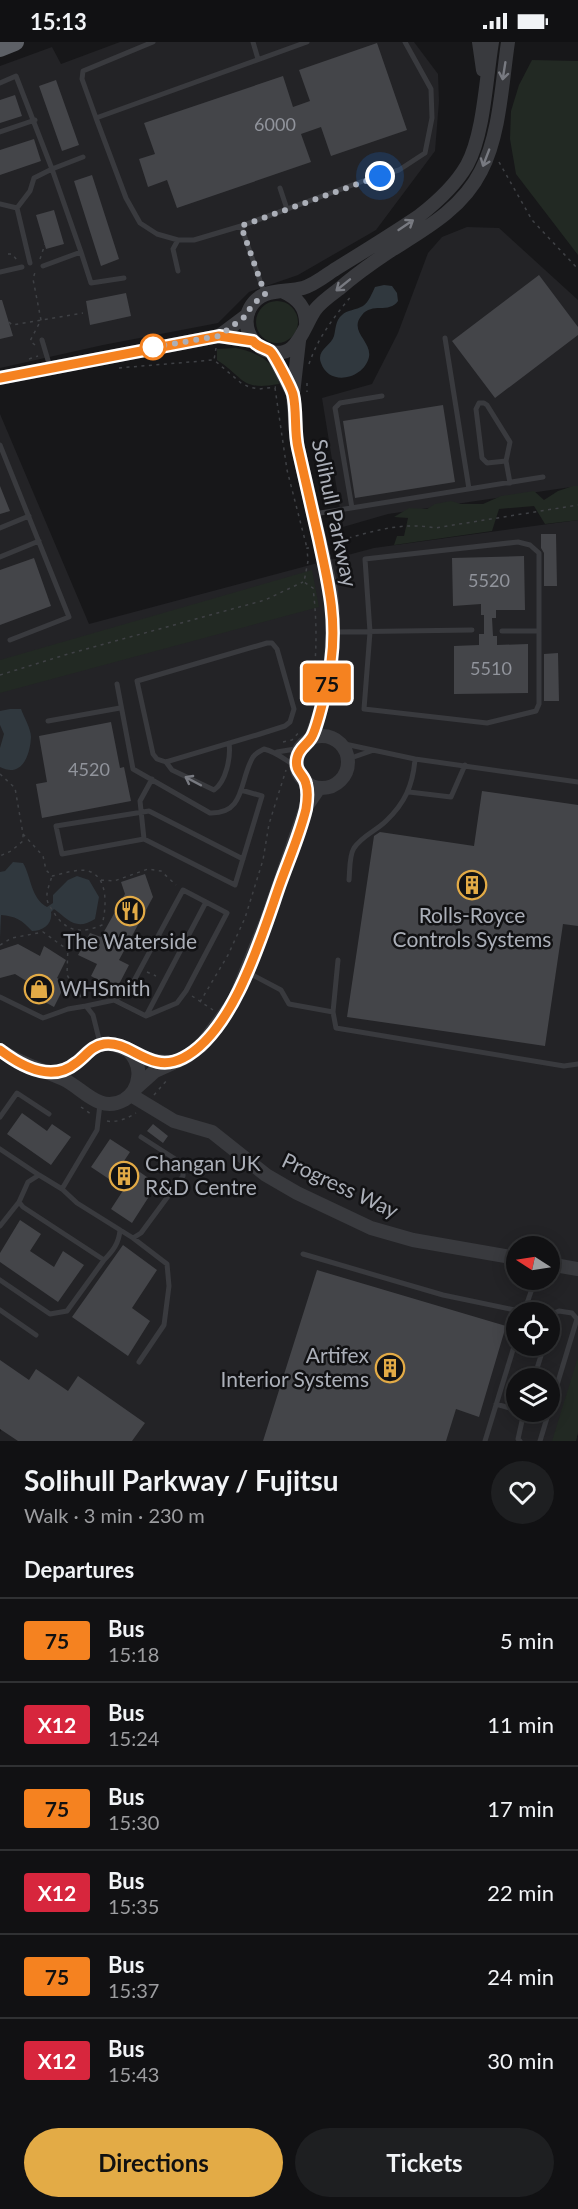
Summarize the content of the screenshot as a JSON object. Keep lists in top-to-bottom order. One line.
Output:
{"streets":{"street":["Solihull Parkway","Progress Way"]},"places":{"building":["Rolls-Royce Controls Systems","Changan UK R&D Centre","Artifex Interior Systems"],"restaurant":["The Waterside"],"shop":["WHSmith"]},"lines":["bus line 75"],"house_numbers":["6000","5520","5510","4520"],"north":"left","page":{"status":"15:13","on_map":"75","heading":[["Solihull Parkway / Fujitsu","Walk · 3 min · 230 m"],"Departures"],"list":[{"mark":"75","name":"Bus","note":"15:18","value":"5 min"},{"mark":"X12","name":"Bus","note":"15:24","value":"11 min"},{"mark":"75","name":"Bus","note":"15:30","value":"17 min"},{"mark":"X12","name":"Bus","note":"15:35","value":"22 min"},{"mark":"75","name":"Bus","note":"15:37","value":"24 min"},{"mark":"X12","name":"Bus","note":"15:43","value":"30 min"}],"buttons":["Directions","Tickets"]}}
